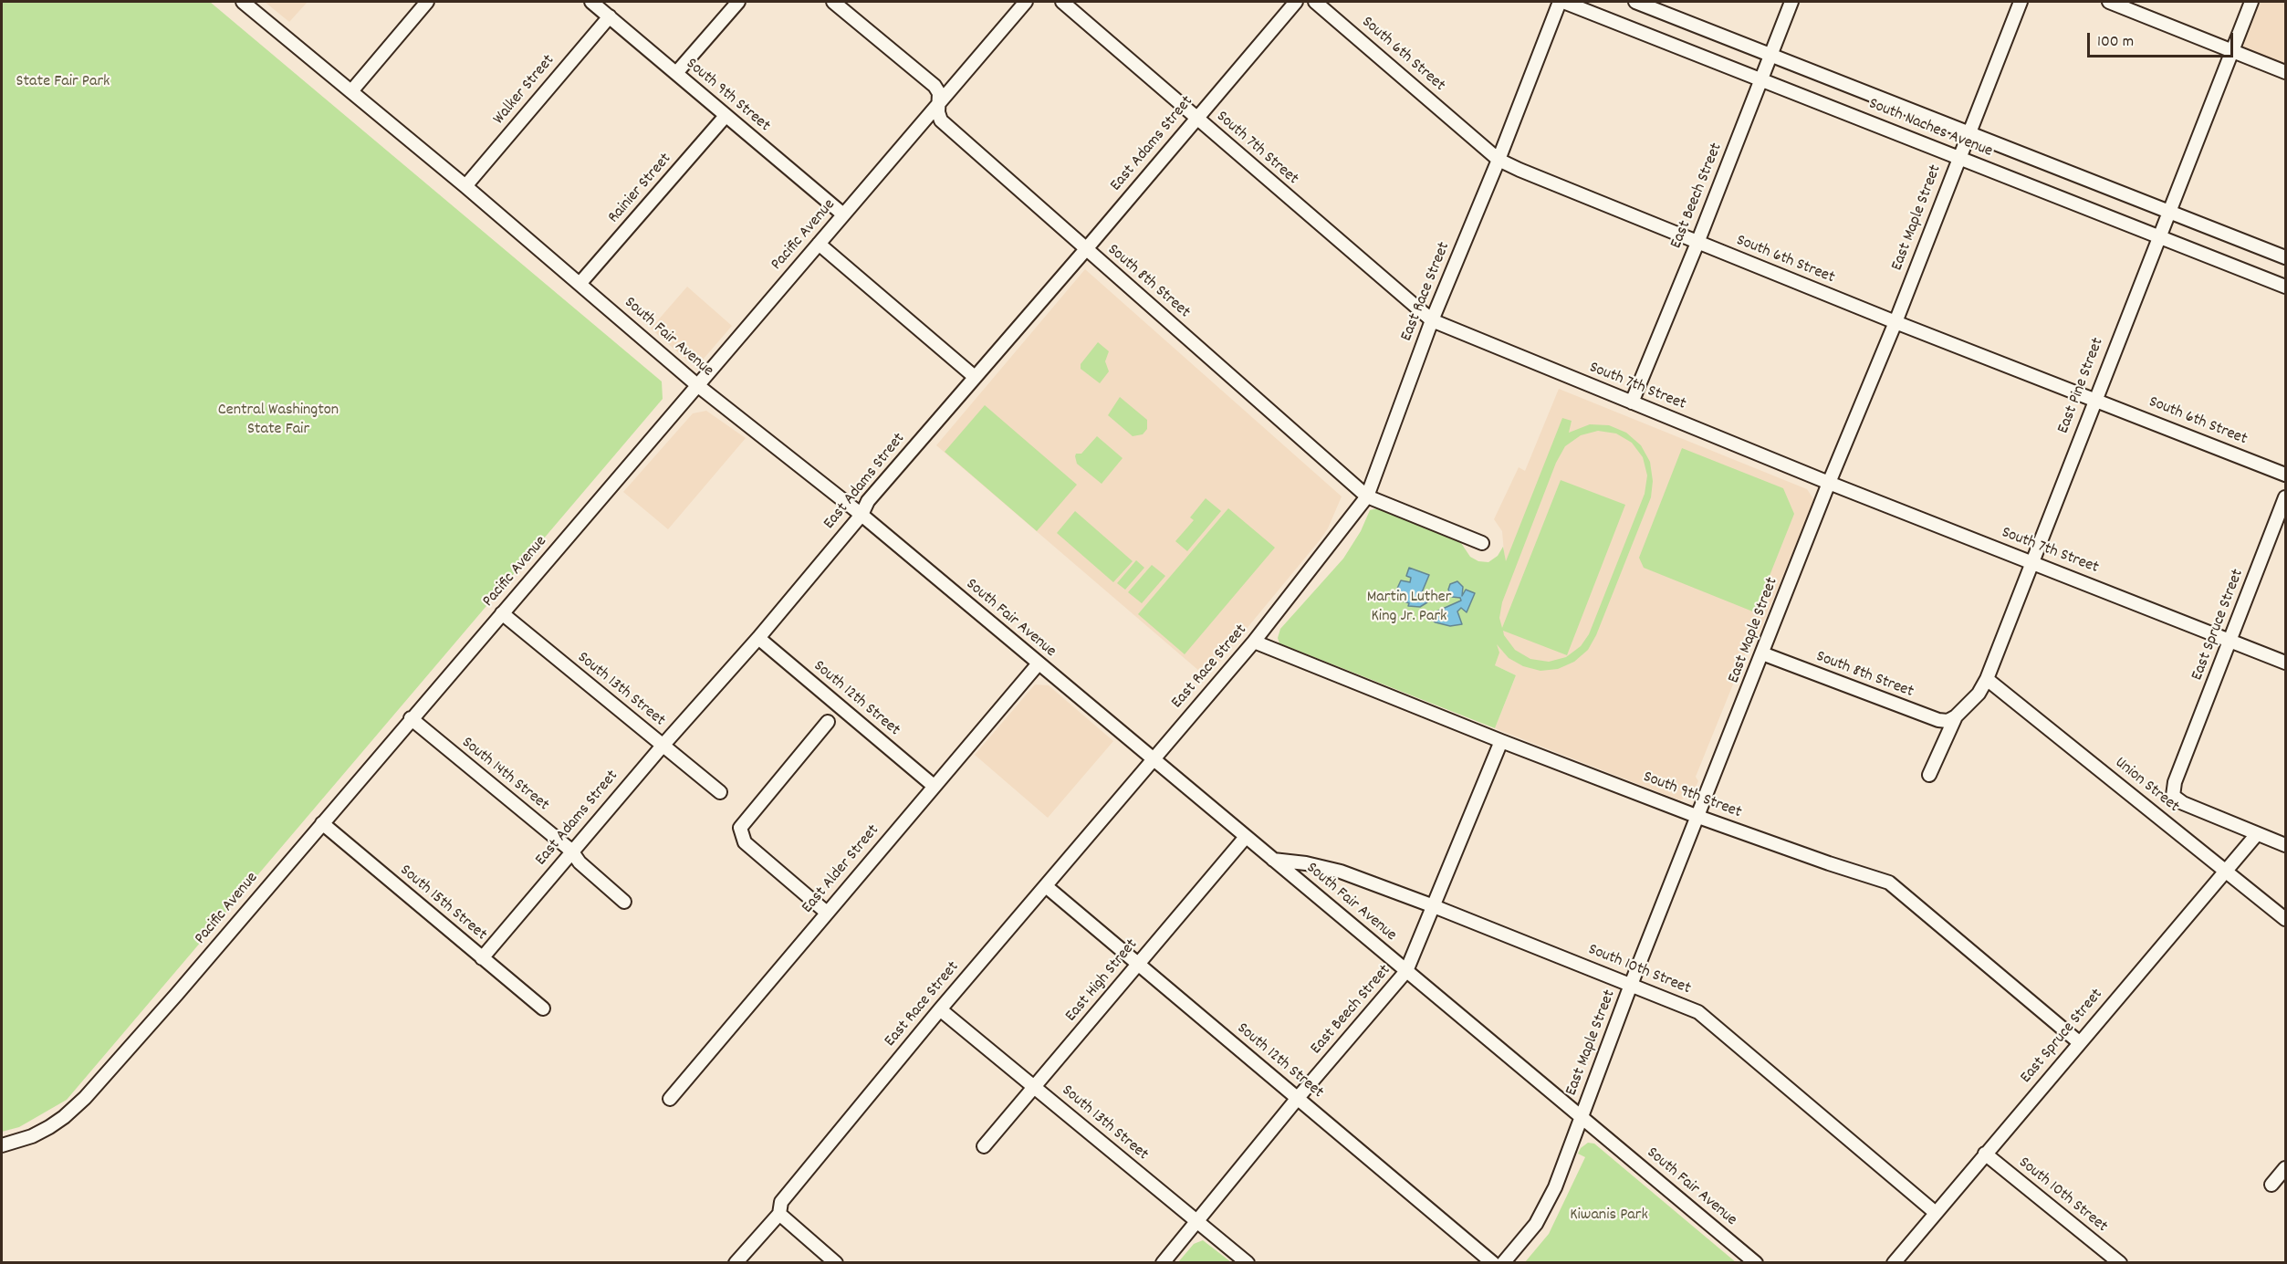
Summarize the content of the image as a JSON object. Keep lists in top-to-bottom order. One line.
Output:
{"streets":{"street":["South 6th Street","Walker Street","South 9th Street","South Naches Avenue","East Adams Street","South 7th Street","Rainier Street","East Beech Street","East Maple Street","Pacific Avenue","South 8th Street","East Race Street","South Fair Avenue","East Pine Street","East Spruce Street","South 13th Street","South 12th Street","South 14th Street","Union Street","East Alder Street","South 15th Street","South 10th Street","East High Street"]},"crossings":[["South 6th Street","East Beech Street"],["South 6th Street","East Maple Street"],["South 6th Street","East Race Street"],["South 6th Street","East Pine Street"],["Walker Street","South 9th Street"],["Walker Street","South Fair Avenue"],["South 9th Street","Rainier Street"],["South 9th Street","East Beech Street"],["South 9th Street","East Maple Street"],["South 9th Street","Pacific Avenue"],["South 9th Street","East Race Street"],["South 9th Street","East Spruce Street"],["South Naches Avenue","East Beech Street"],["South Naches Avenue","East Maple Street"],["South Naches Avenue","East Race Street"],["South Naches Avenue","East Pine Street"],["East Adams Street","South 7th Street"],["East Adams Street","South 8th Street"],["East Adams Street","South Fair Avenue"],["East Adams Street","South 13th Street"],["East Adams Street","South 12th Street"],["East Adams Street","South 14th Street"],["East Adams Street","South 15th Street"],["South 7th Street","East Beech Street"],["South 7th Street","East Maple Street"],["South 7th Street","East Race Street"],["South 7th Street","East Pine Street"],["South 7th Street","East Spruce Street"],["Rainier Street","South Fair Avenue"],["East Beech Street","South Fair Avenue"],["East Beech Street","South 13th Street"],["East Beech Street","South 12th Street"],["East Beech Street","South 10th Street"],["East Maple Street","South 8th Street"],["East Maple Street","South Fair Avenue"],["East Maple Street","South 10th Street"],["Pacific Avenue","South 8th Street"],["Pacific Avenue","South Fair Avenue"],["Pacific Avenue","South 13th Street"],["Pacific Avenue","South 14th Street"],["Pacific Avenue","South 15th Street"],["South 8th Street","East Race Street"],["South 8th Street","East Pine Street"],["East Race Street","South Fair Avenue"],["East Race Street","South 13th Street"],["East Race Street","South 12th Street"],["South Fair Avenue","East Alder Street"],["South Fair Avenue","South 10th Street"],["South Fair Avenue","East High Street"],["East Pine Street","Union Street"],["East Spruce Street","Union Street"],["East Spruce Street","South 10th Street"],["South 13th Street","East High Street"],["South 12th Street","East Alder Street"],["South 12th Street","East High Street"]],"parks":["State Fair Park","Central Washington State Fair","Martin Luther King Jr. Park","Kiwanis Park"],"scale_bar":"100 m"}
